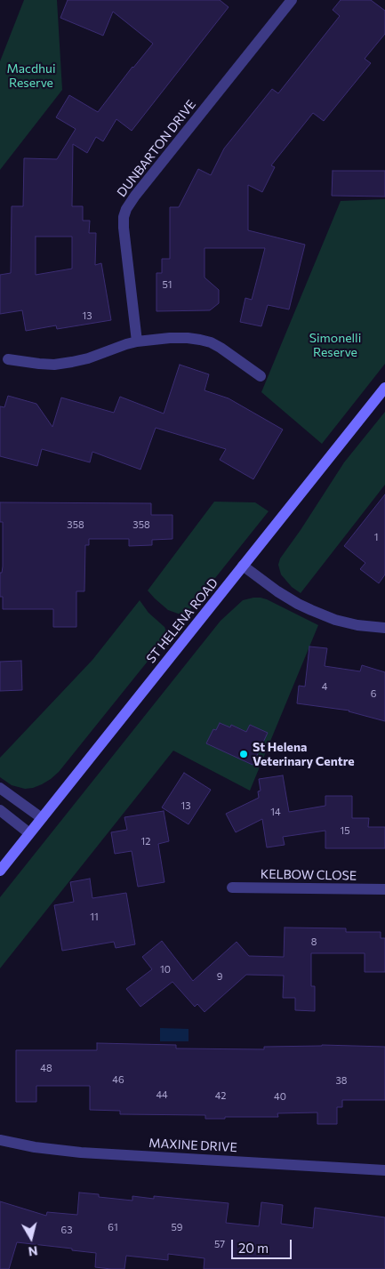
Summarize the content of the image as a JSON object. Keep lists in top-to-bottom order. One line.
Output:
{"streets":{"main road":["ST HELENA ROAD"],"street":["DUNBARTON DRIVE","KELBOW CLOSE","MAXINE DRIVE"]},"parks":["Macdhui Reserve","Simonelli Reserve"],"places":["St Helena Veterinary Centre"],"house_numbers":["51","13","358","358","1","4","6","13","14","15","12","11","8","10","9","48","46","38","44","42","40","61","59","63","57"],"scale_bar":"20 m","north":"bottom"}
